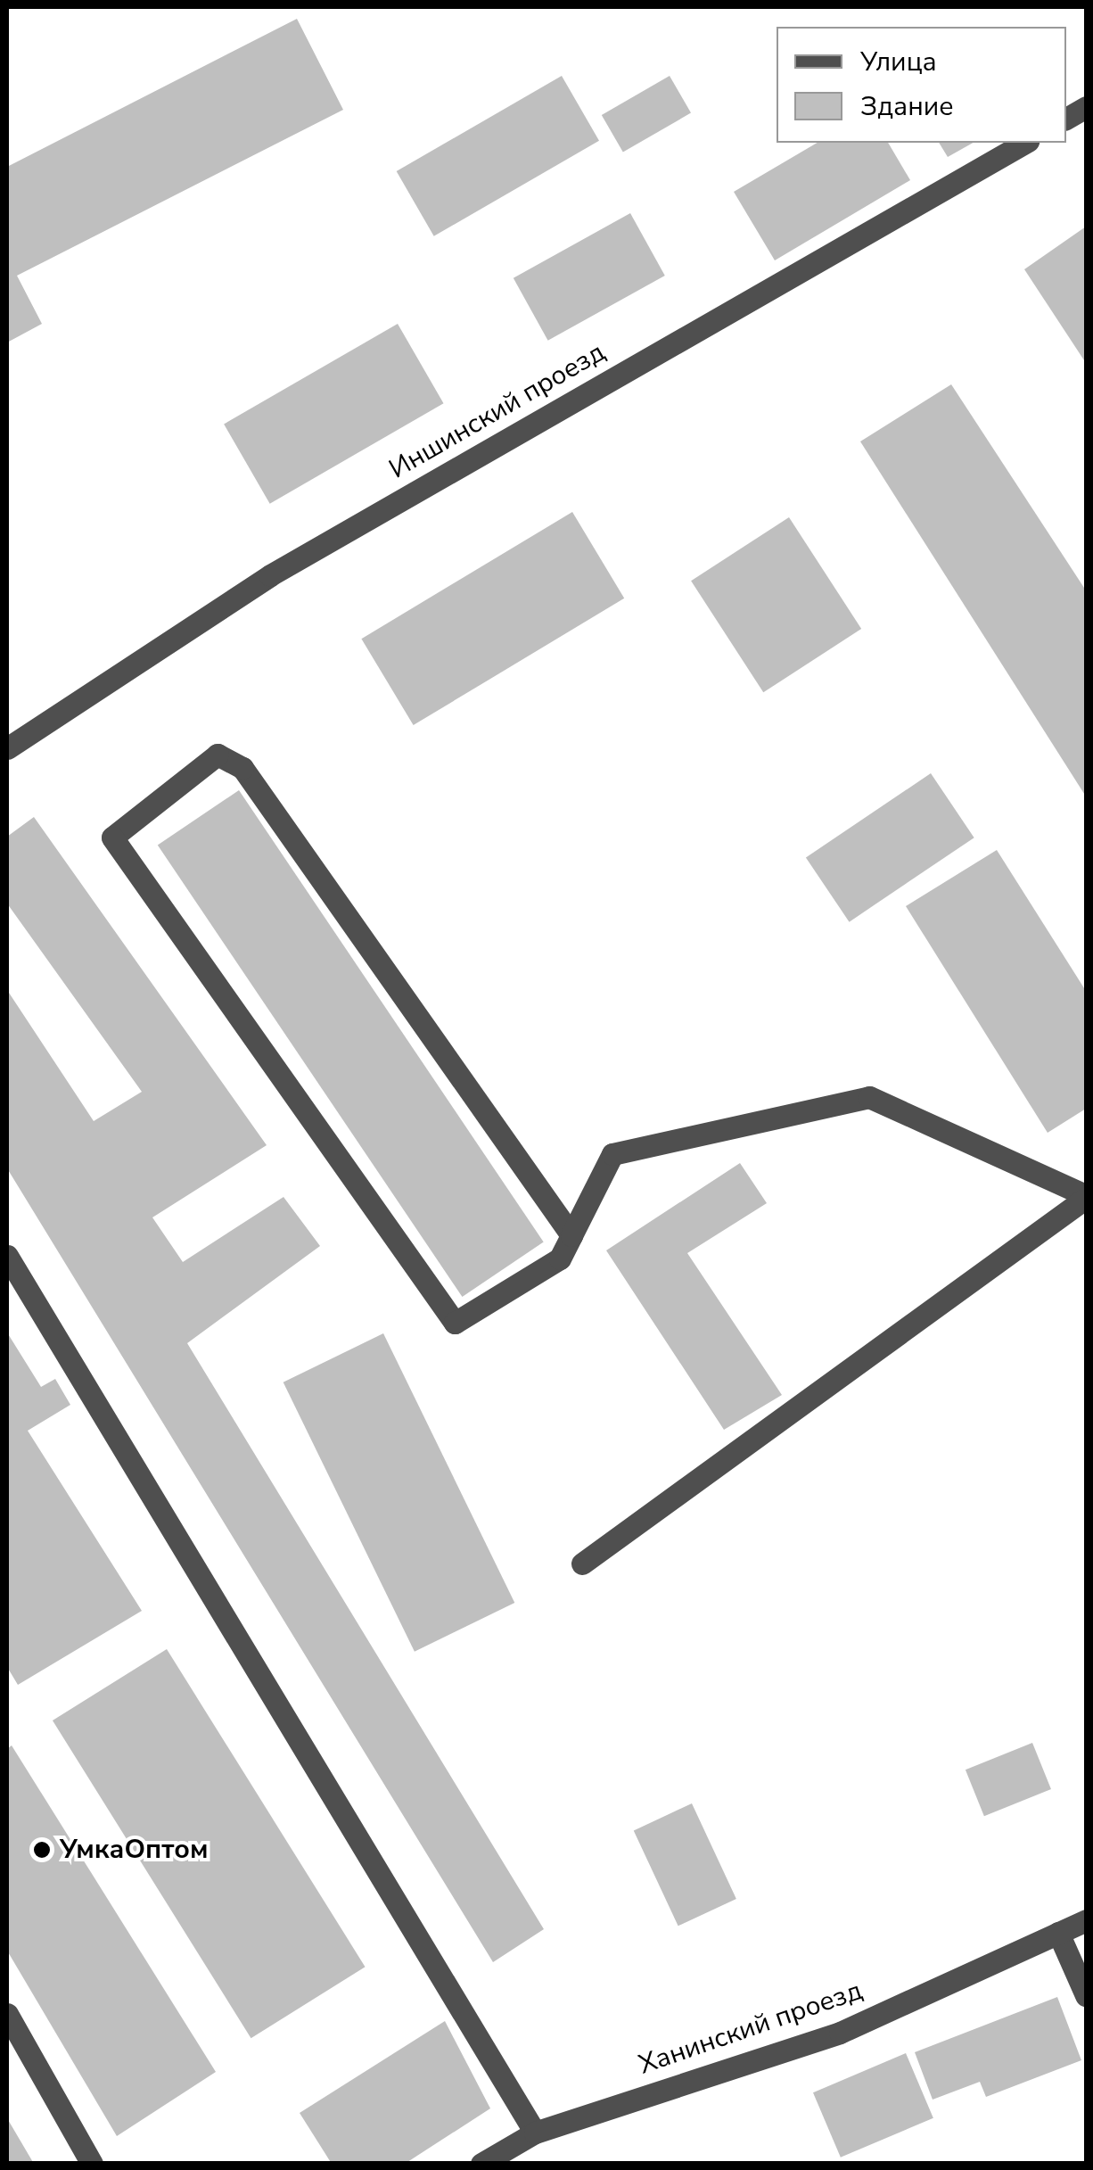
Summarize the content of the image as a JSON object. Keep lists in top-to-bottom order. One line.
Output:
{"streets":{"street":["Иншинский проезд","Ханинский проезд"]},"places":["УмкаОптом"],"legend":["Улица","Здание"]}
